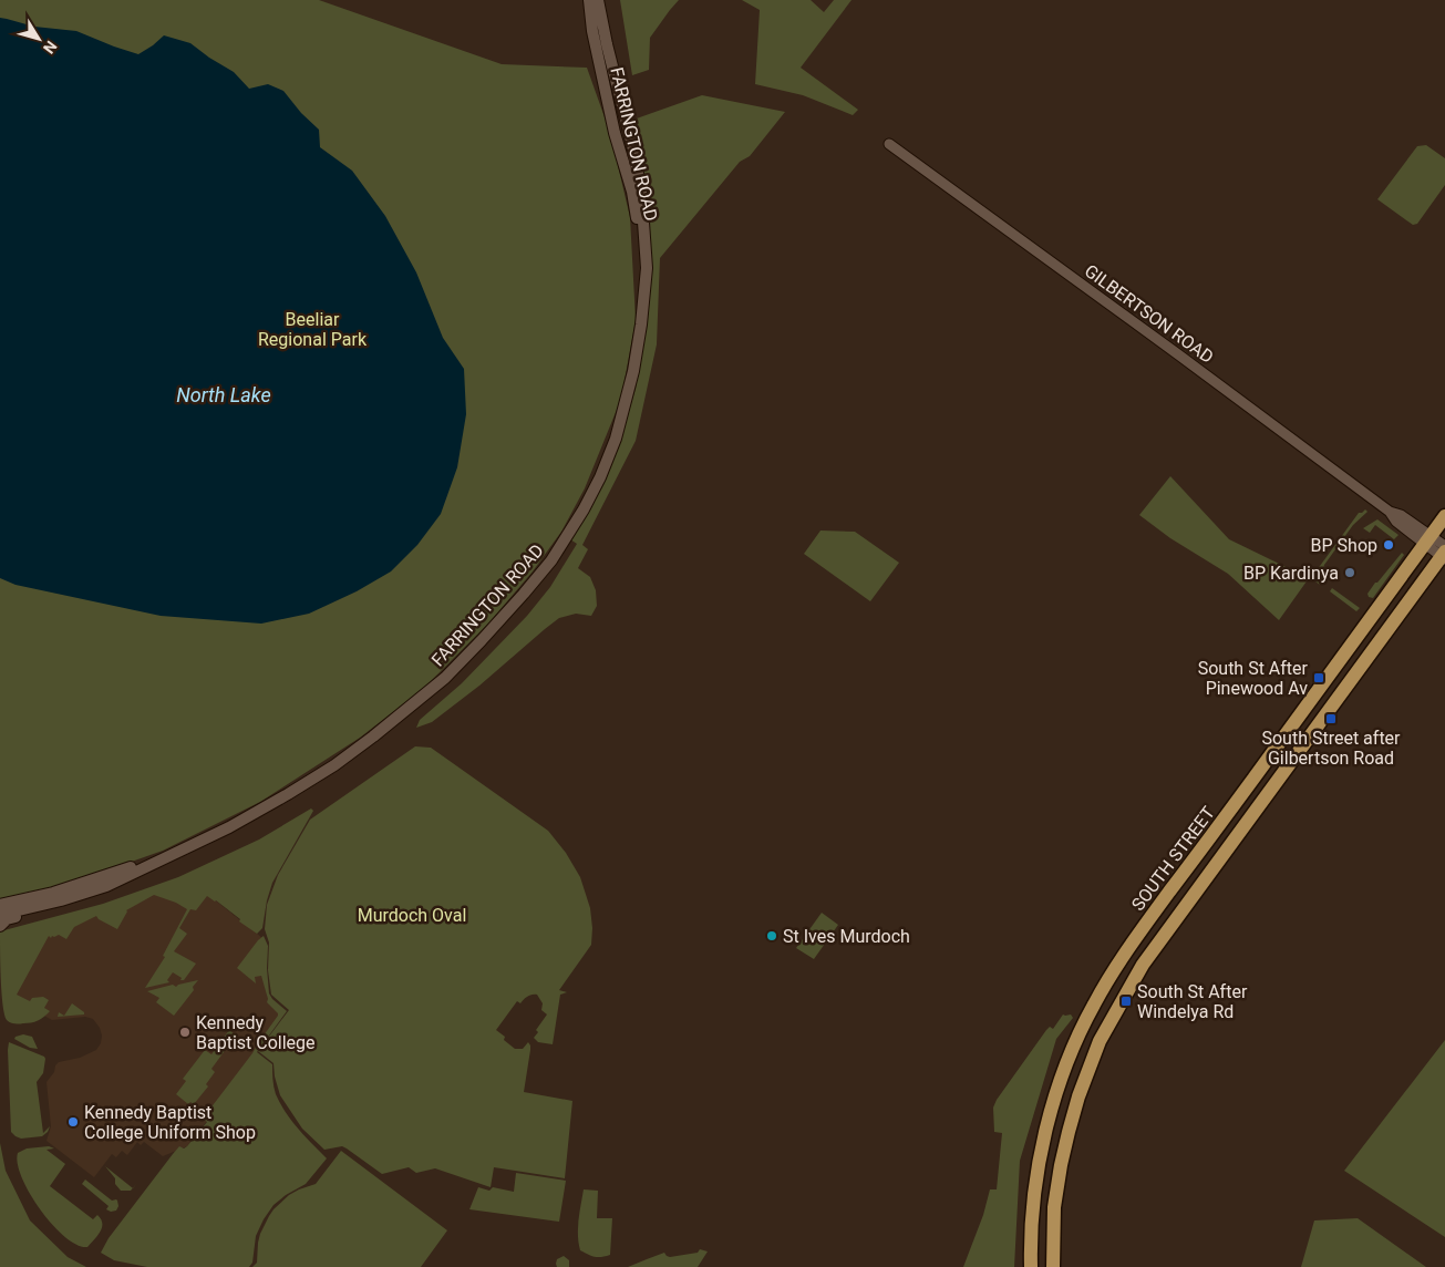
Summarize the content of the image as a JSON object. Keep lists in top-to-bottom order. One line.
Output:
{"streets":{"highway":["SOUTH STREET"],"main road":["FARRINGTON ROAD"],"street":["GILBERTSON ROAD"]},"crossings":[["GILBERTSON ROAD","SOUTH STREET"]],"water":["North Lake"],"parks":["Beeliar Regional Park","Murdoch Oval"],"places":{"other":["BP Shop","BP Kardinya","St Ives Murdoch","Kennedy Baptist College","Kennedy Baptist College Uniform Shop"],"transit":["South St After Pinewood Av","South Street after Gilbertson Road","South St After Windelya Rd"]},"north":"bottom right"}
